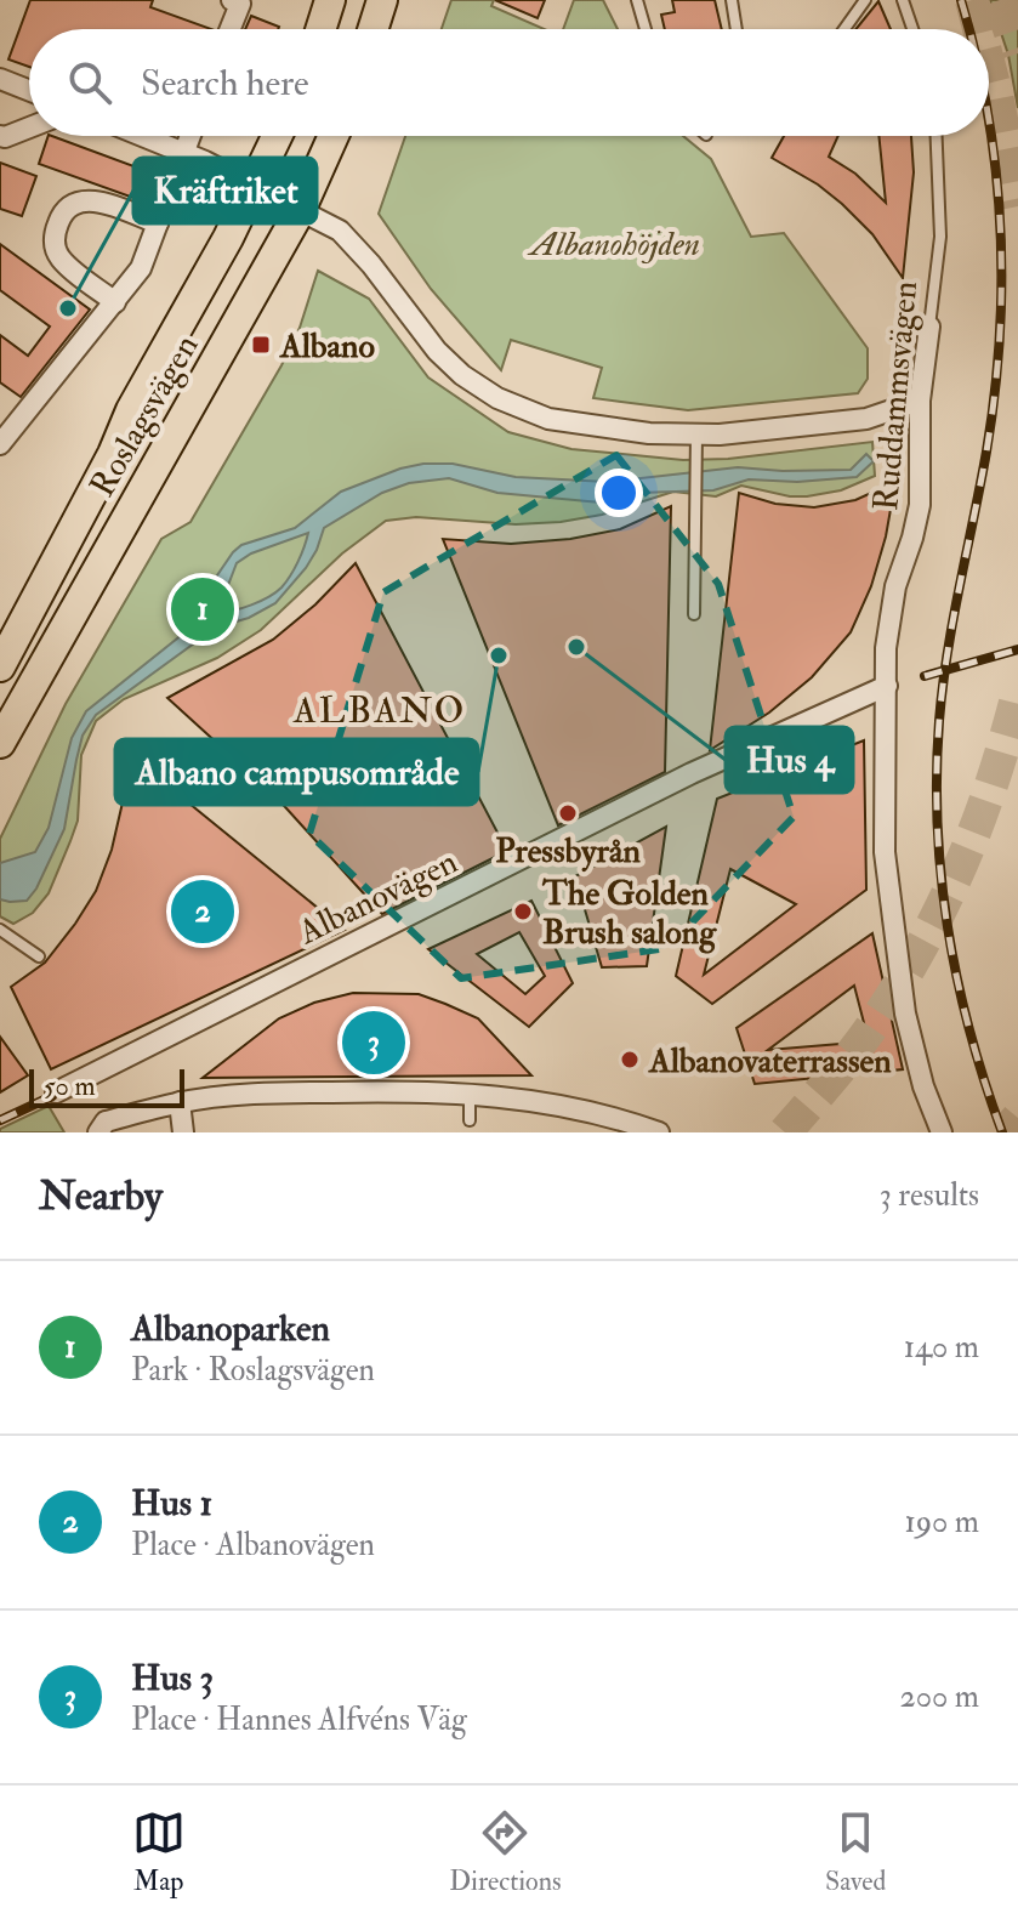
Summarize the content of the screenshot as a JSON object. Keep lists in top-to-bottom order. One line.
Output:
{"streets":{"main road":["Roslagsvägen"],"street":["Ruddammsvägen","Albanovägen"]},"crossings":[["Ruddammsvägen","Albanovägen"]],"districts":["ALBANO"],"parks":["Albanohöjden"],"places":{"other":["Kräftriket","Hus 4","Albano campusområde","Pressbyrån","The Golden Brush salong","Albanovaterrassen"],"transit":["Albano"]},"scale_bar":"50 m","page":{"search":"Search here","pins":["1","2","3"],"scale":"50 m","heading":["Nearby","3 results"],"list":[{"mark":"1","name":"Albanoparken","note":"Park · Roslagsvägen","value":"140 m"},{"mark":"2","name":"Hus 1","note":"Place · Albanovägen","value":"190 m"},{"mark":"3","name":"Hus 3","note":"Place · Hannes Alfvéns Väg","value":"200 m"}],"nav":["Map","Directions","Saved"]}}
